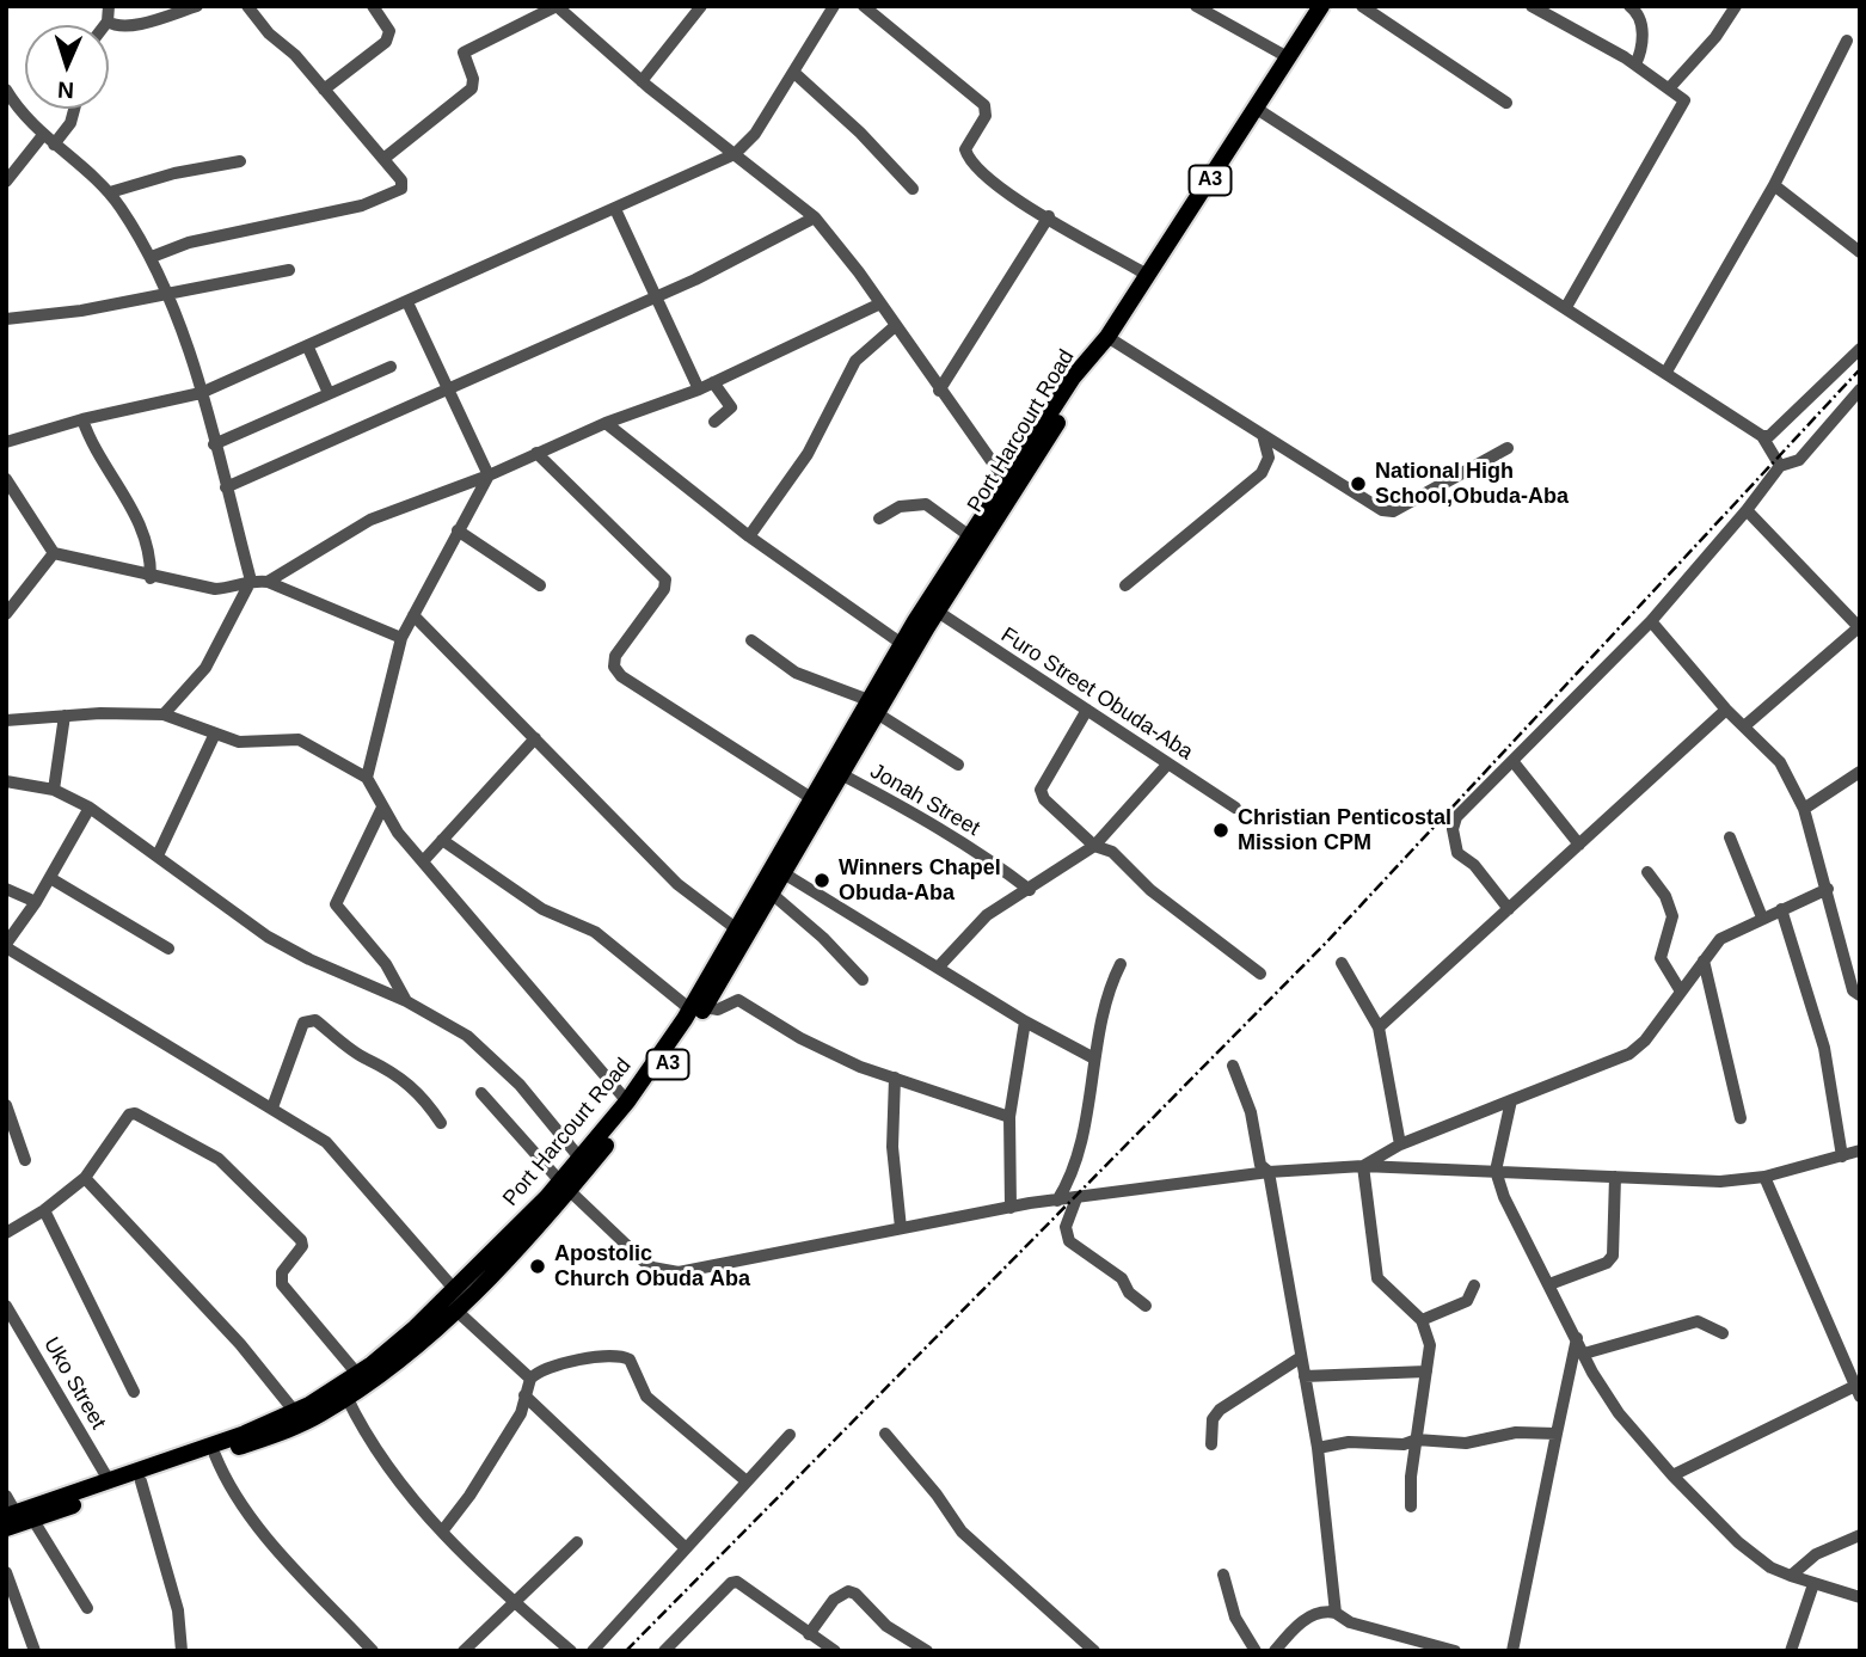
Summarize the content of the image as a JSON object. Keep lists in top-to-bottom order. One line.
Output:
{"streets":{"highway":["A3","Port Harcourt Road"],"street":["Furo Street Obuda-Aba","Jonah Street","Uko Street"]},"crossings":[["A3","Port Harcourt Road"],["Port Harcourt Road","Furo Street Obuda-Aba"],["Port Harcourt Road","Jonah Street"],["Port Harcourt Road","Uko Street"]],"places":["National High School,Obuda-Aba","Christian Penticostal Mission CPM","Winners Chapel Obuda-Aba","Apostolic Church Obuda Aba"],"north":"bottom"}
